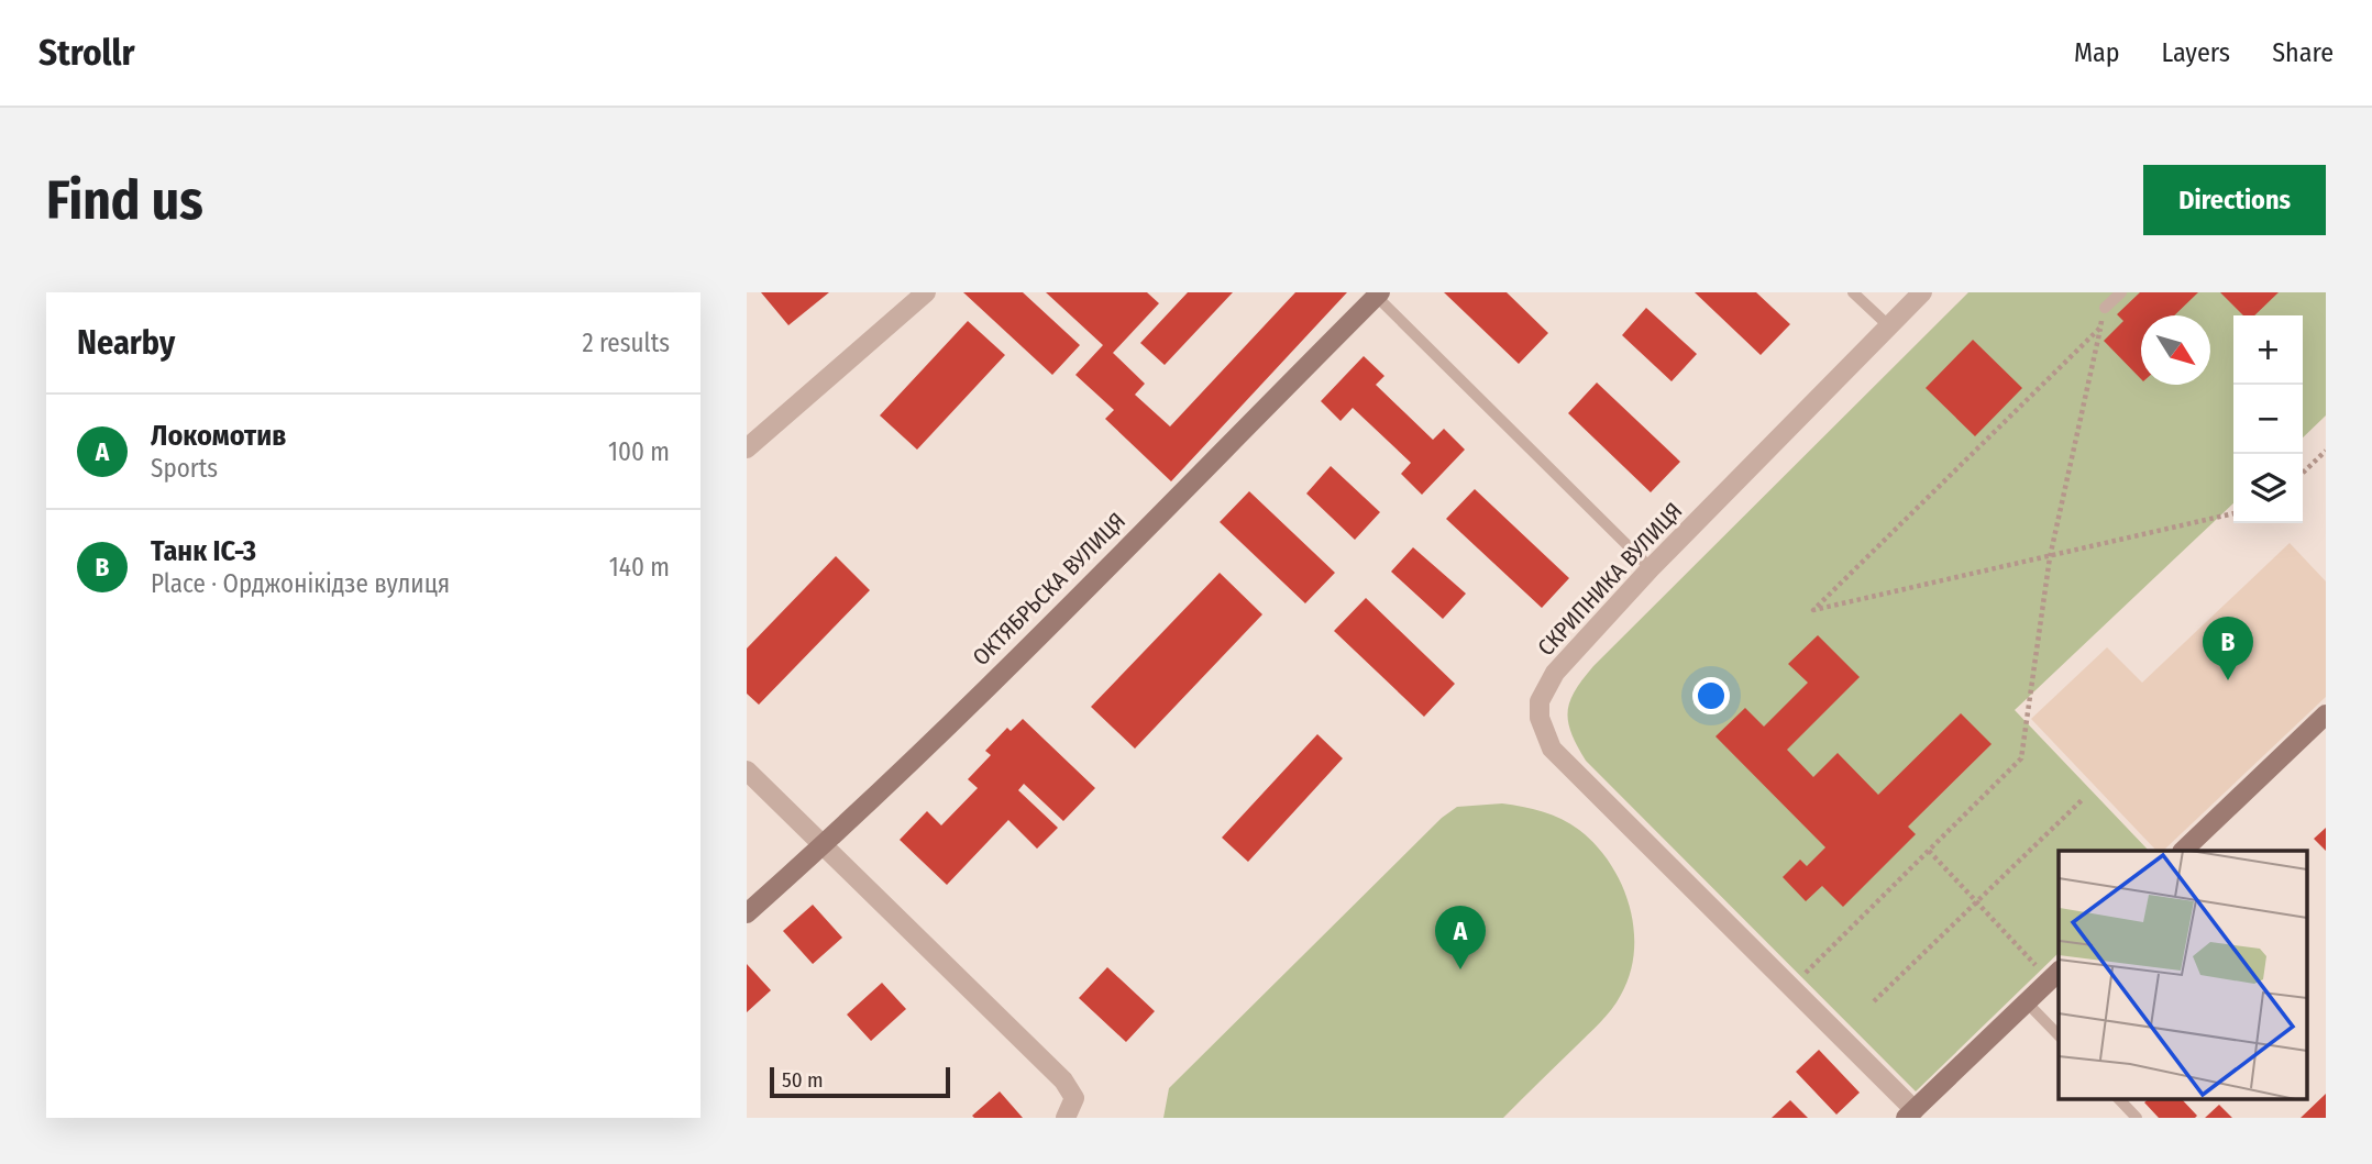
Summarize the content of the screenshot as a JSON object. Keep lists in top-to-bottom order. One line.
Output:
{"streets":{"main road":["ОКТЯБРЬСКА ВУЛИЦЯ"],"street":["СКРИПНИКА ВУЛИЦЯ"]},"scale_bar":"50 m","north":"bottom right","page":{"header":"Strollr","nav":["Map","Layers","Share"],"buttons":"Directions","title":"Find us","heading":["Nearby","2 results"],"map_buttons":["+","−"],"list":[{"mark":"A","name":"Локомотив","note":"Sports","value":"100 m"},{"mark":"B","name":"Танк ІС-3","note":"Place · Орджонікідзе вулиця","value":"140 m"}],"pins":["B","A"],"scale":"50 m"}}
